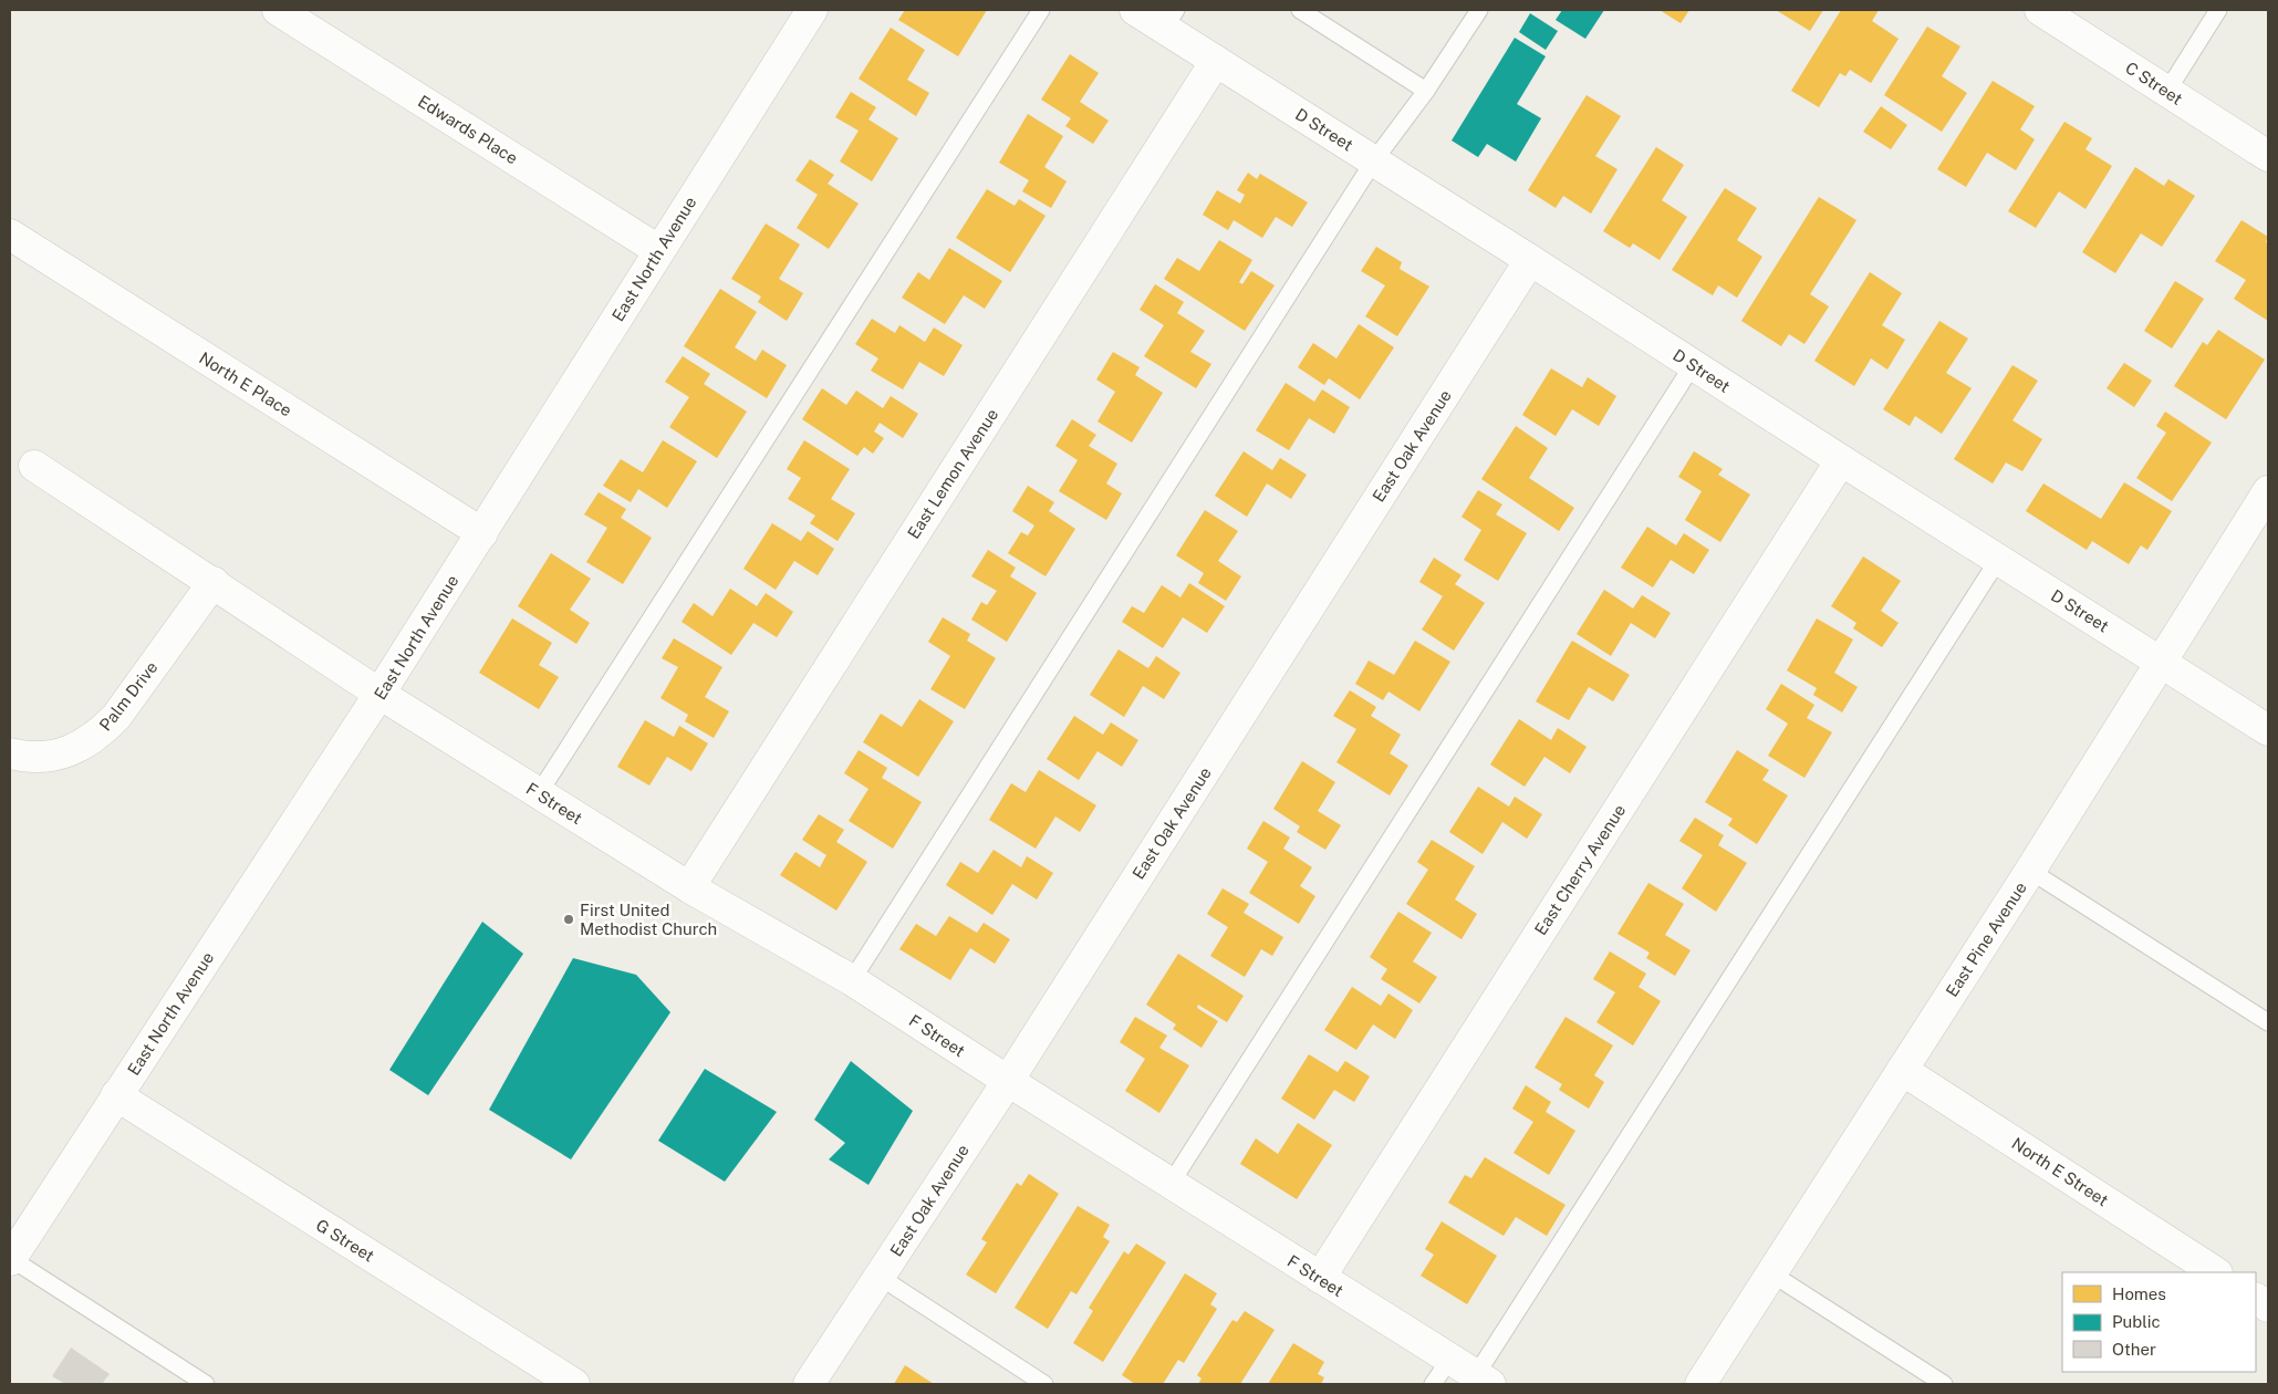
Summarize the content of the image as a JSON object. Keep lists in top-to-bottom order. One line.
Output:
{"streets":{"street":["C Street","Edwards Place","D Street","East North Avenue","North E Place","East Oak Avenue","East Lemon Avenue","Palm Drive","F Street","East Cherry Avenue","East Pine Avenue","North E Street","G Street"]},"crossings":[["Edwards Place","East North Avenue"],["D Street","East Oak Avenue"],["D Street","East Lemon Avenue"],["D Street","East Cherry Avenue"],["D Street","East Pine Avenue"],["East North Avenue","North E Place"],["East North Avenue","F Street"],["East North Avenue","G Street"],["East Oak Avenue","F Street"],["East Lemon Avenue","F Street"],["F Street","East Cherry Avenue"],["East Pine Avenue","North E Street"]],"places":["First United Methodist Church"],"legend":["Homes","Public","Other"]}
